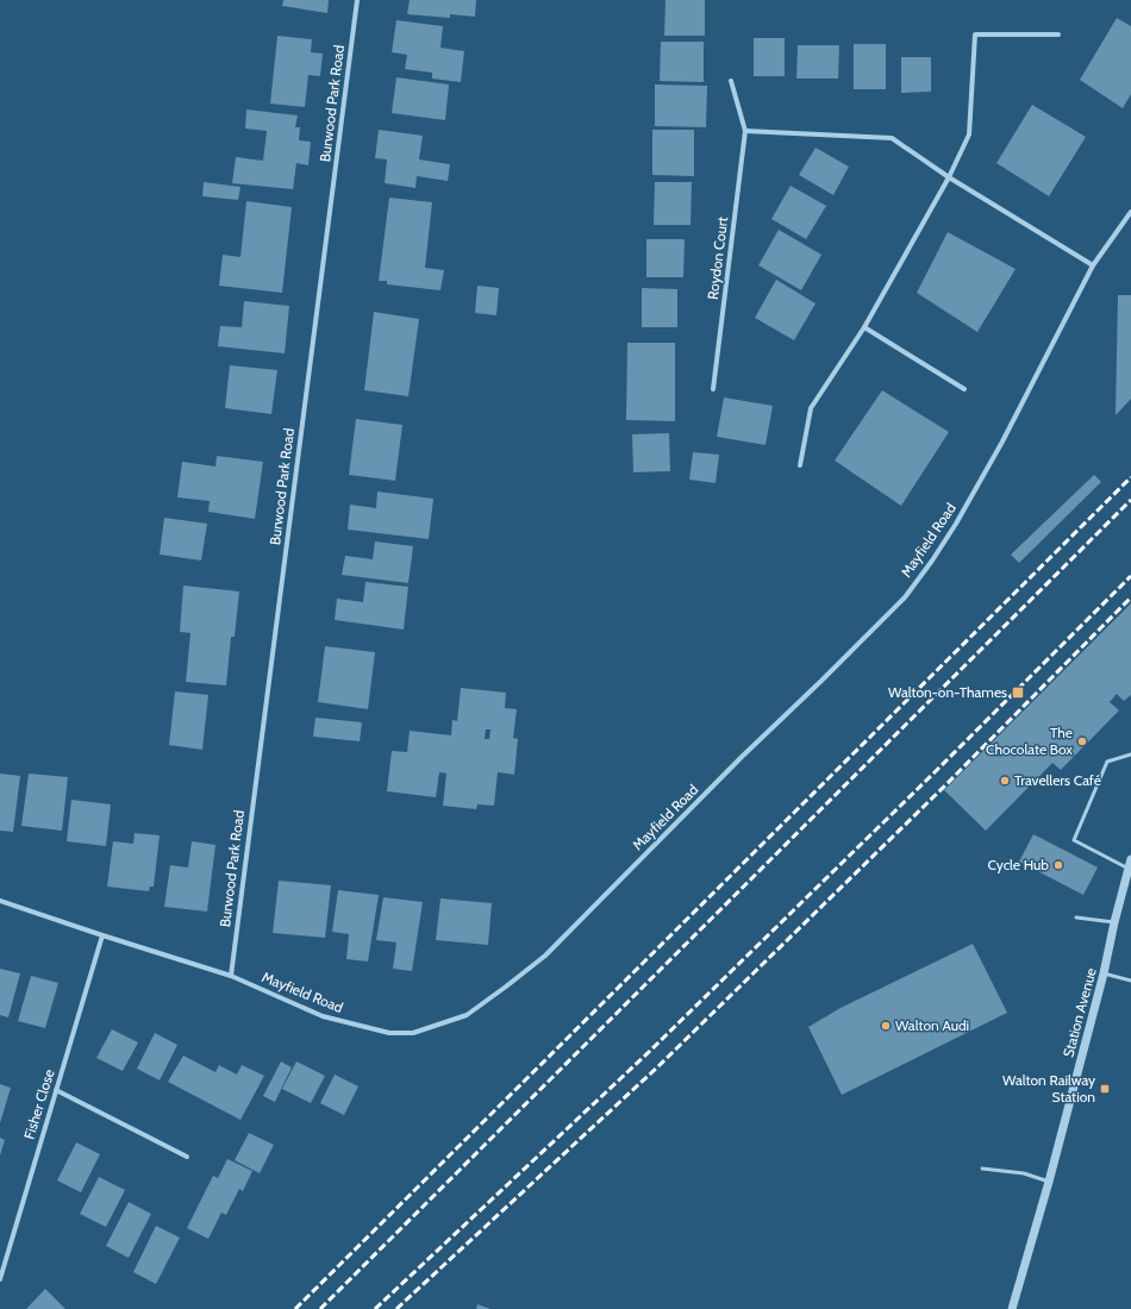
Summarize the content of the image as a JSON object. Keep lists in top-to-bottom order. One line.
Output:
{"streets":{"street":["Burwood Park Road","Roydon Court","Mayfield Road","Station Avenue","Fisher Close"]},"crossings":[["Burwood Park Road","Mayfield Road"],["Mayfield Road","Fisher Close"]],"places":{"transit":["Walton-on-Thames","Walton Railway Station"],"other":["The Chocolate Box","Travellers Café","Cycle Hub","Walton Audi"]}}
